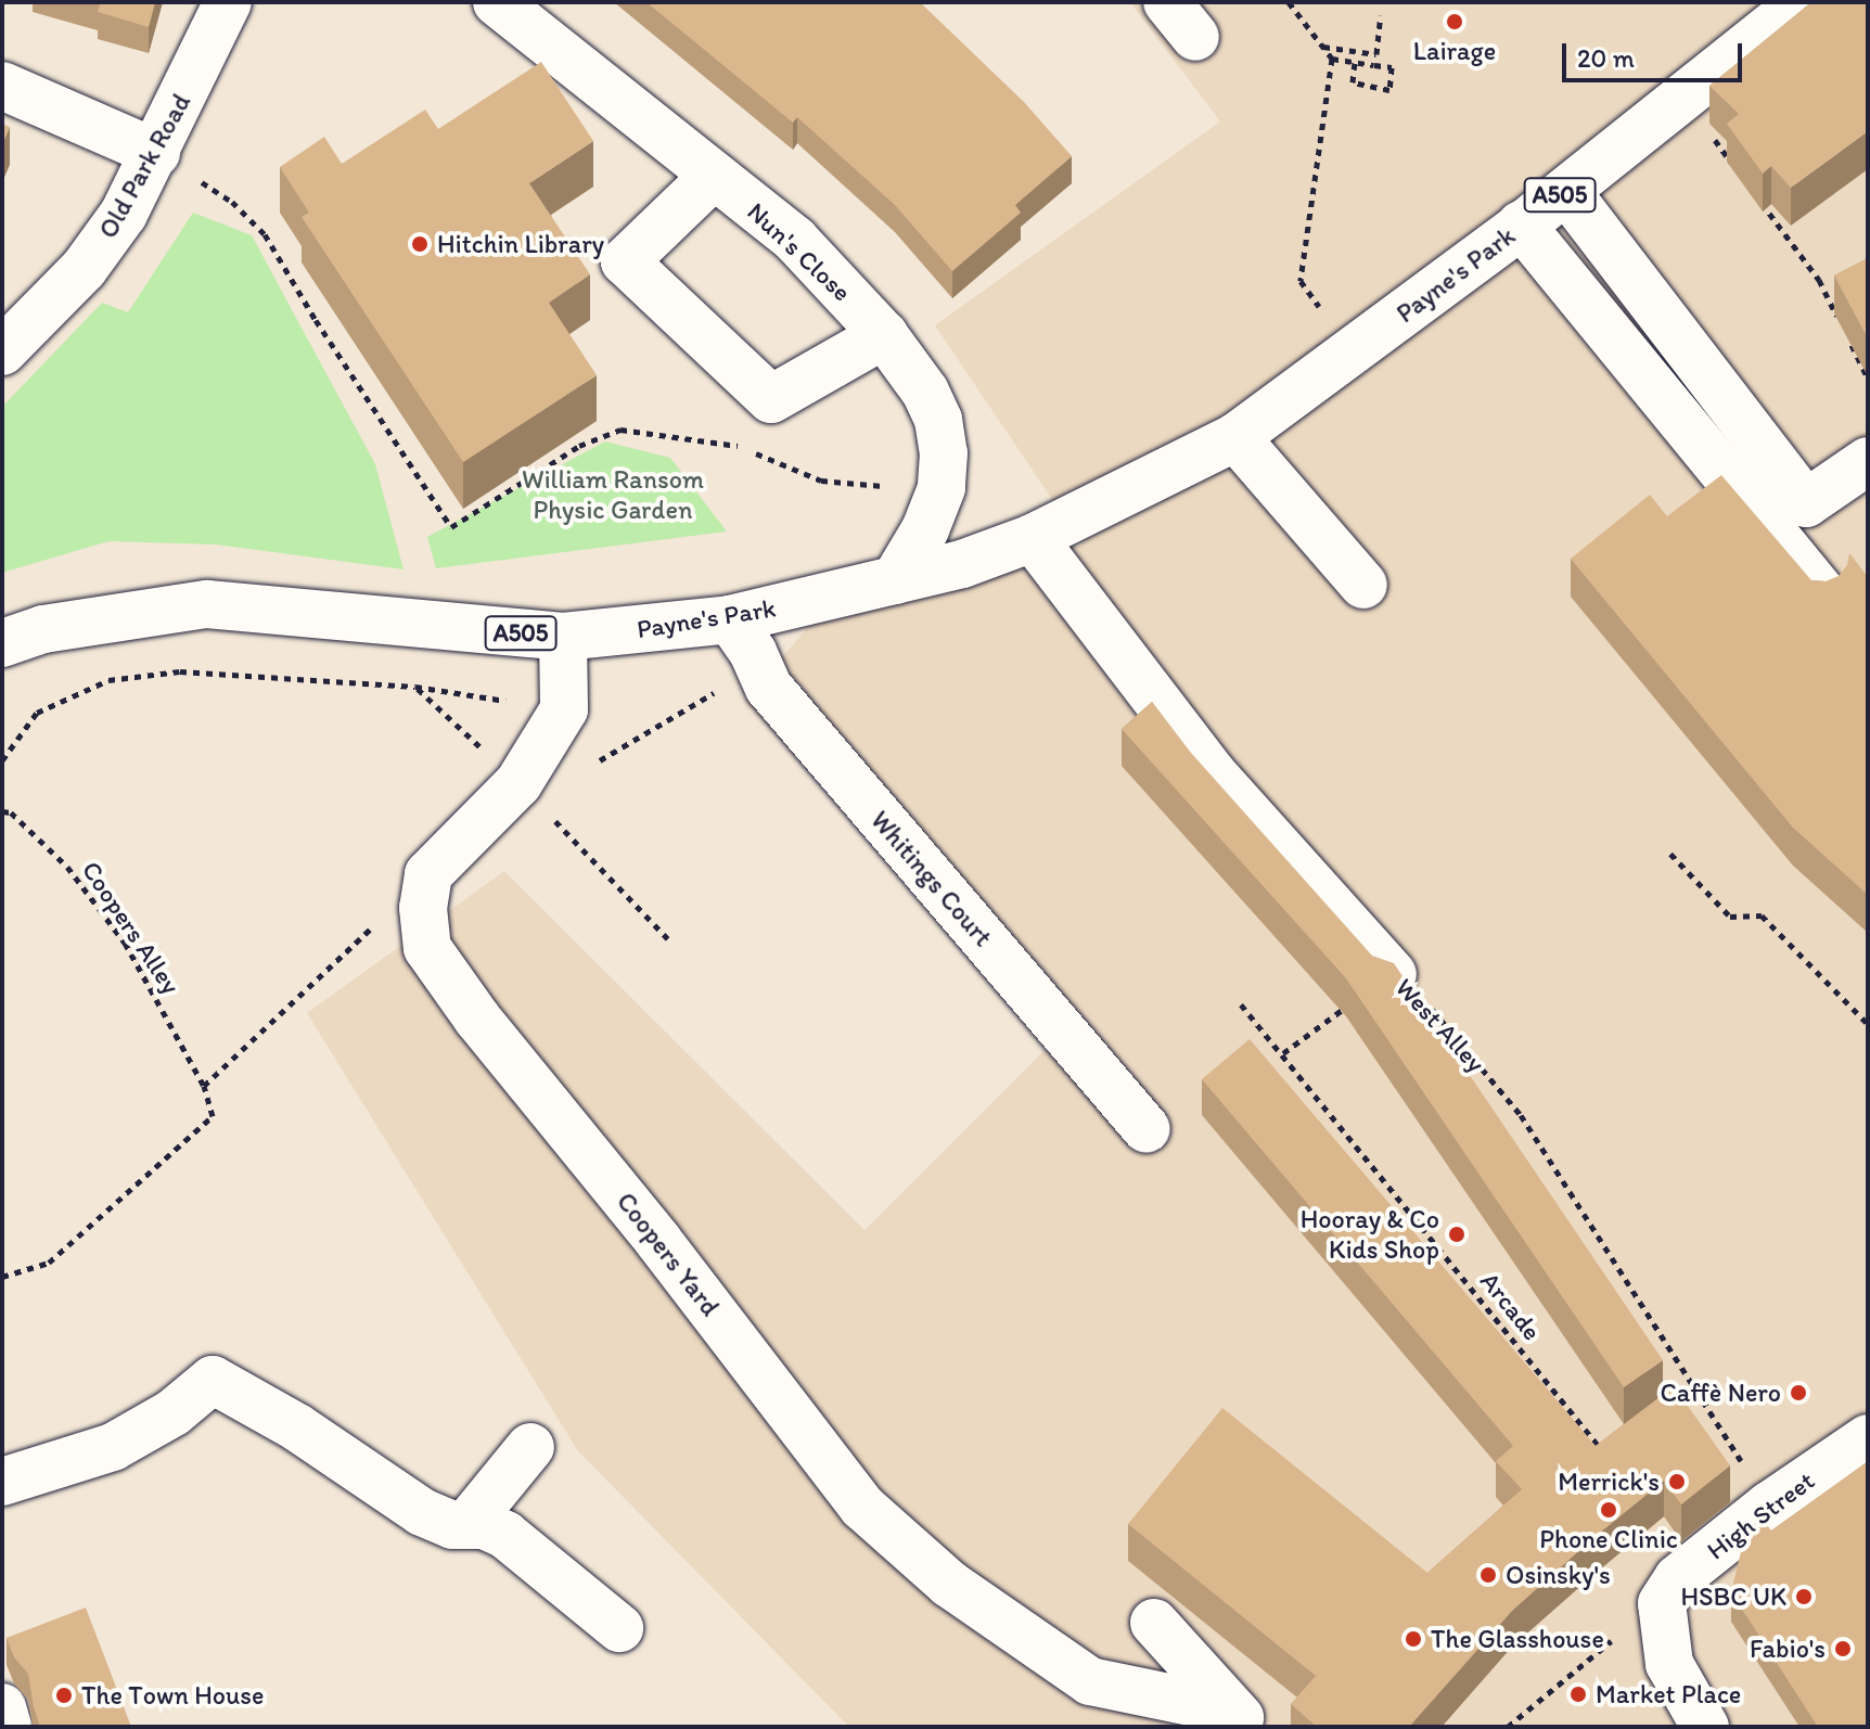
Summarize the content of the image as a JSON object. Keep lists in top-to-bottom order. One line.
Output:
{"streets":{"main road":["Old Park Road","A505","Nun's Close","Payne's Park","Whitings Court","West Alley","Coopers Yard","High Street"],"path":["Coopers Alley","Arcade"]},"crossings":[["Nun's Close","Payne's Park"],["Payne's Park","Whitings Court"],["Payne's Park","West Alley"],["West Alley","High Street"]],"parks":["William Ransom Physic Garden"],"places":["Lairage","Hitchin Library","Hooray & Co Kids Shop","Caffè Nero","Merrick's","Phone Clinic","Osinsky's","HSBC UK","The Glasshouse","Fabio's","Market Place","The Town House"],"scale_bar":"20 m"}
